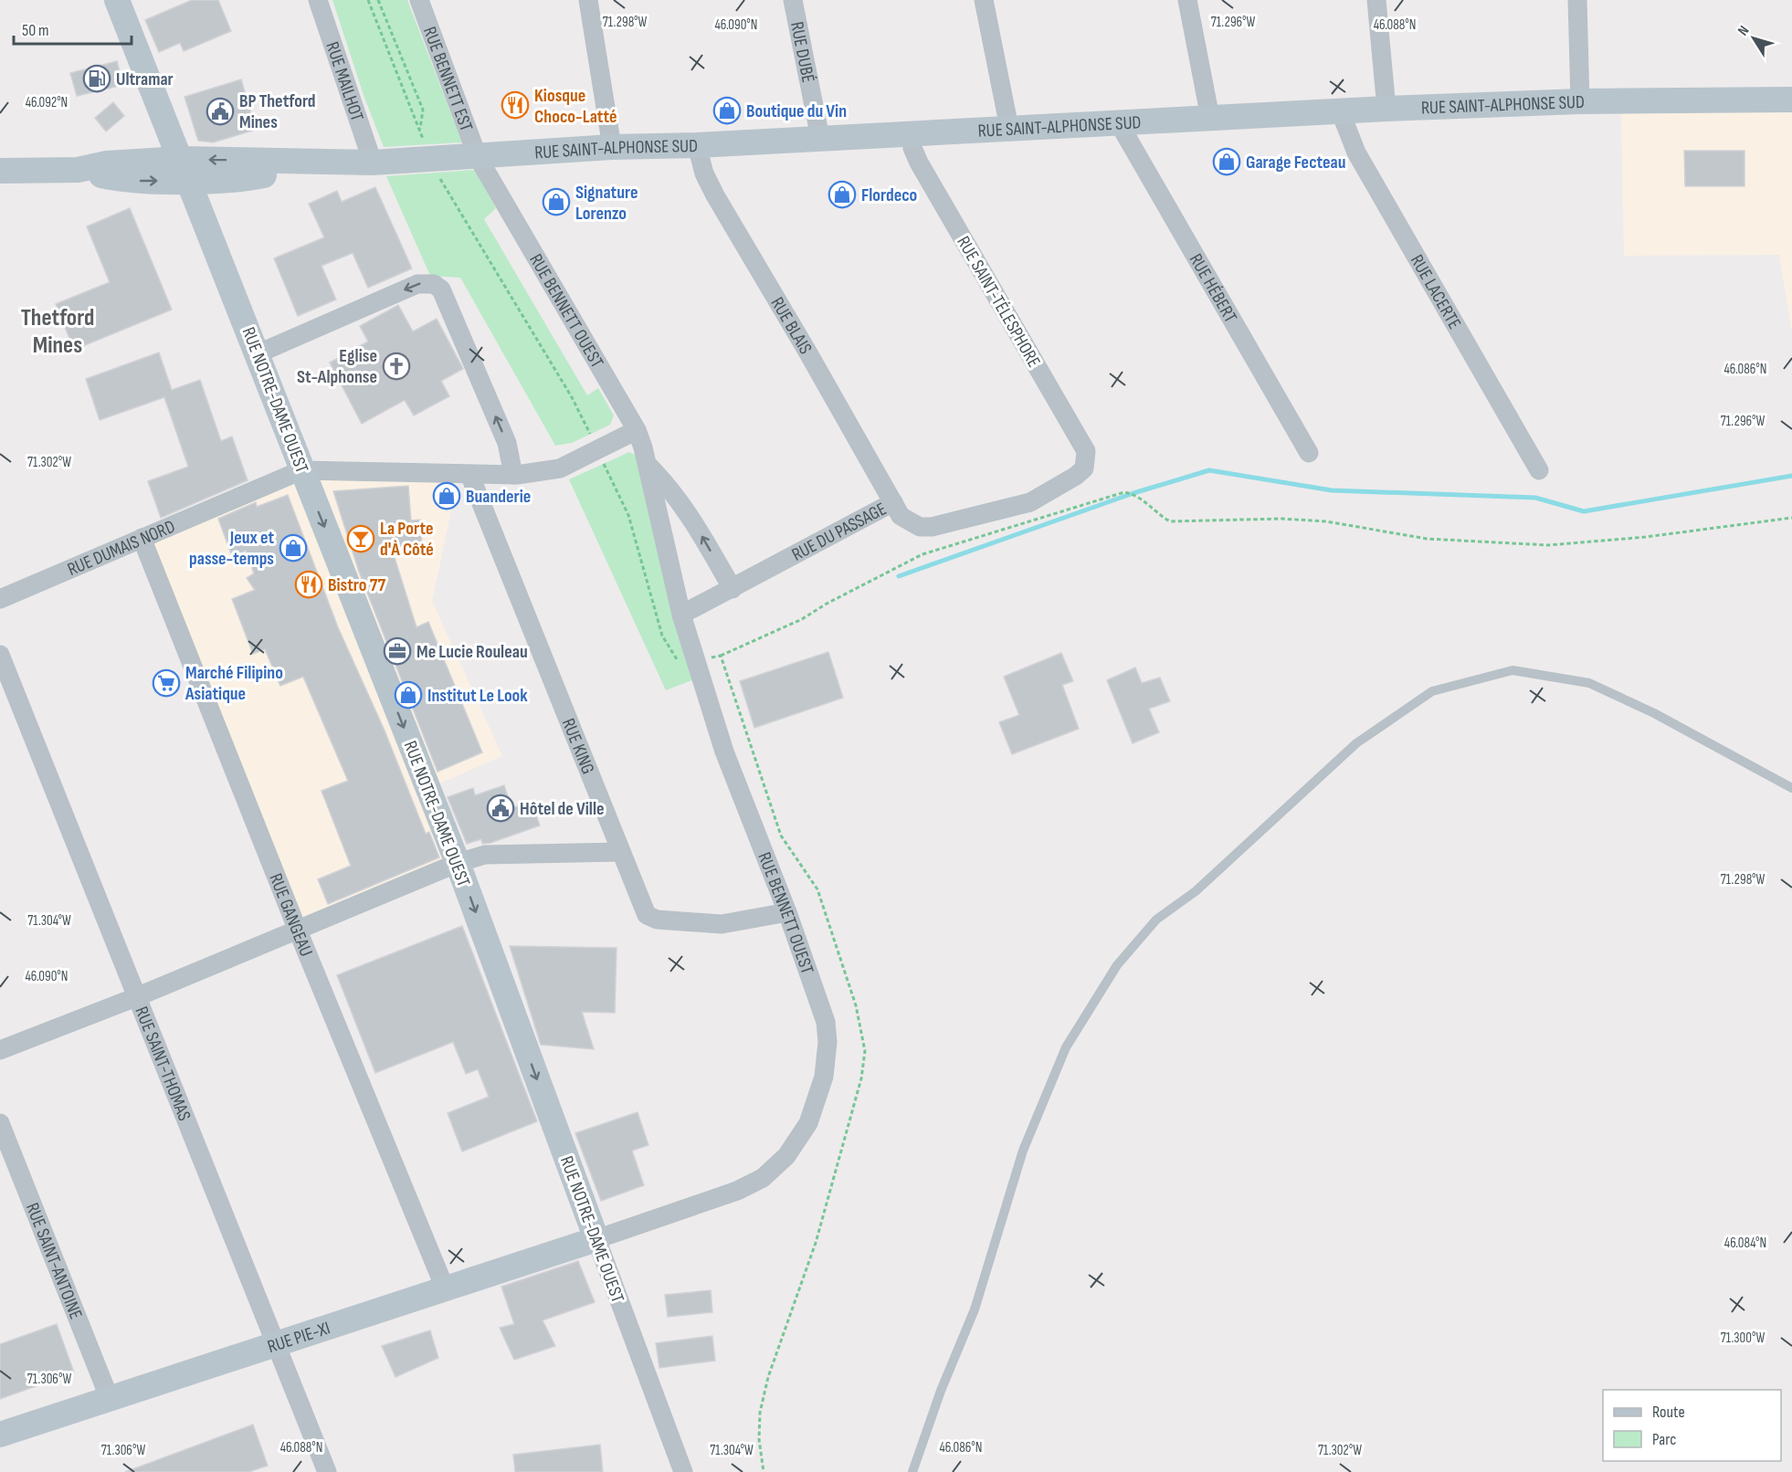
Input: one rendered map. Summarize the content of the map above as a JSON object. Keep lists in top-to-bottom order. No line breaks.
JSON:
{"streets":{"street":["RUE DUBÉ","RUE BENNETT EST","RUE MAILHOT","RUE SAINT-ALPHONSE SUD","RUE HÉBERT","RUE LACERTE","RUE SAINT-TÉLESPHORE","RUE BENNETT OUEST","RUE BLAIS","RUE NOTRE-DAME OUEST","RUE DU PASSAGE","RUE DUMAIS NORD","RUE KING","RUE GANGEAU","RUE SAINT-THOMAS","RUE SAINT-ANTOINE","RUE PIE-XI"]},"crossings":[["RUE DUBÉ","RUE SAINT-ALPHONSE SUD"],["RUE BENNETT EST","RUE SAINT-ALPHONSE SUD"],["RUE BENNETT EST","RUE BENNETT OUEST"],["RUE MAILHOT","RUE SAINT-ALPHONSE SUD"],["RUE SAINT-ALPHONSE SUD","RUE HÉBERT"],["RUE SAINT-ALPHONSE SUD","RUE LACERTE"],["RUE SAINT-ALPHONSE SUD","RUE SAINT-TÉLESPHORE"],["RUE SAINT-ALPHONSE SUD","RUE BENNETT OUEST"],["RUE SAINT-ALPHONSE SUD","RUE BLAIS"],["RUE SAINT-ALPHONSE SUD","RUE NOTRE-DAME OUEST"],["RUE SAINT-TÉLESPHORE","RUE DU PASSAGE"],["RUE BENNETT OUEST","RUE NOTRE-DAME OUEST"],["RUE BENNETT OUEST","RUE DU PASSAGE"],["RUE BENNETT OUEST","RUE KING"],["RUE BENNETT OUEST","RUE PIE-XI"],["RUE BLAIS","RUE DU PASSAGE"],["RUE NOTRE-DAME OUEST","RUE DUMAIS NORD"],["RUE NOTRE-DAME OUEST","RUE PIE-XI"],["RUE DUMAIS NORD","RUE GANGEAU"],["RUE GANGEAU","RUE PIE-XI"],["RUE SAINT-THOMAS","RUE PIE-XI"],["RUE SAINT-ANTOINE","RUE PIE-XI"]],"one_way":["RUE NOTRE-DAME OUEST"],"districts":["Thetford Mines"],"places":{"fuel station":["Ultramar"],"restaurant":["Kiosque Choco-Latté","Bistro 77"],"shop":["Boutique du Vin","Garage Fecteau","Flordeco","Signature Lorenzo","Buanderie","Jeux et passe-temps","Institut Le Look"],"public building":["BP Thetford Mines","Hôtel de Ville"],"church":["Eglise St-Alphonse"],"bar":["La Porte d'À Côté"],"office":["Me Lucie Rouleau"],"supermarket":["Marché Filipino Asiatique"]},"legend":["Route","Parc"],"scale_bar":"50 m","north":"top left","coordinates":["71.298°W","71.296°W","46.090°N","46.088°N","46.092°N","46.086°N","71.302°W","71.304°W","46.084°N","71.300°W","71.306°W"]}
